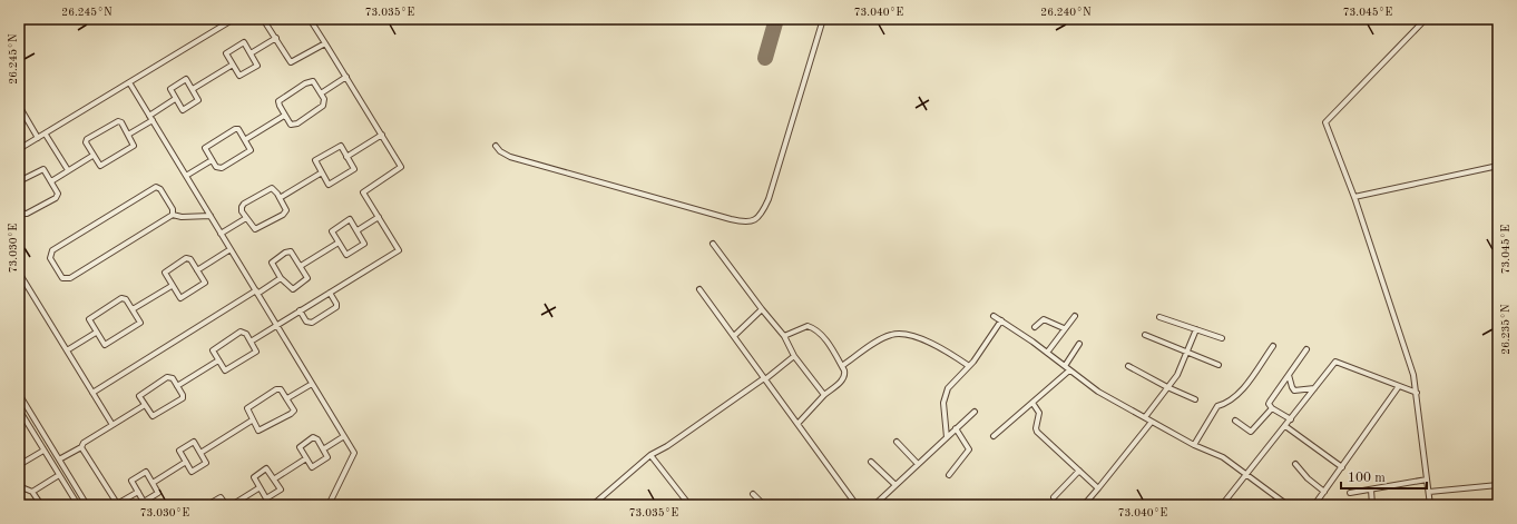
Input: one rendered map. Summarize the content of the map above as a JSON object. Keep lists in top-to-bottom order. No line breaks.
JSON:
{"scale_bar":"100 m","coordinates":["26.245°N","73.035°E","73.040°E","26.240°N","73.045°E","73.030°E","26.235°N"]}
